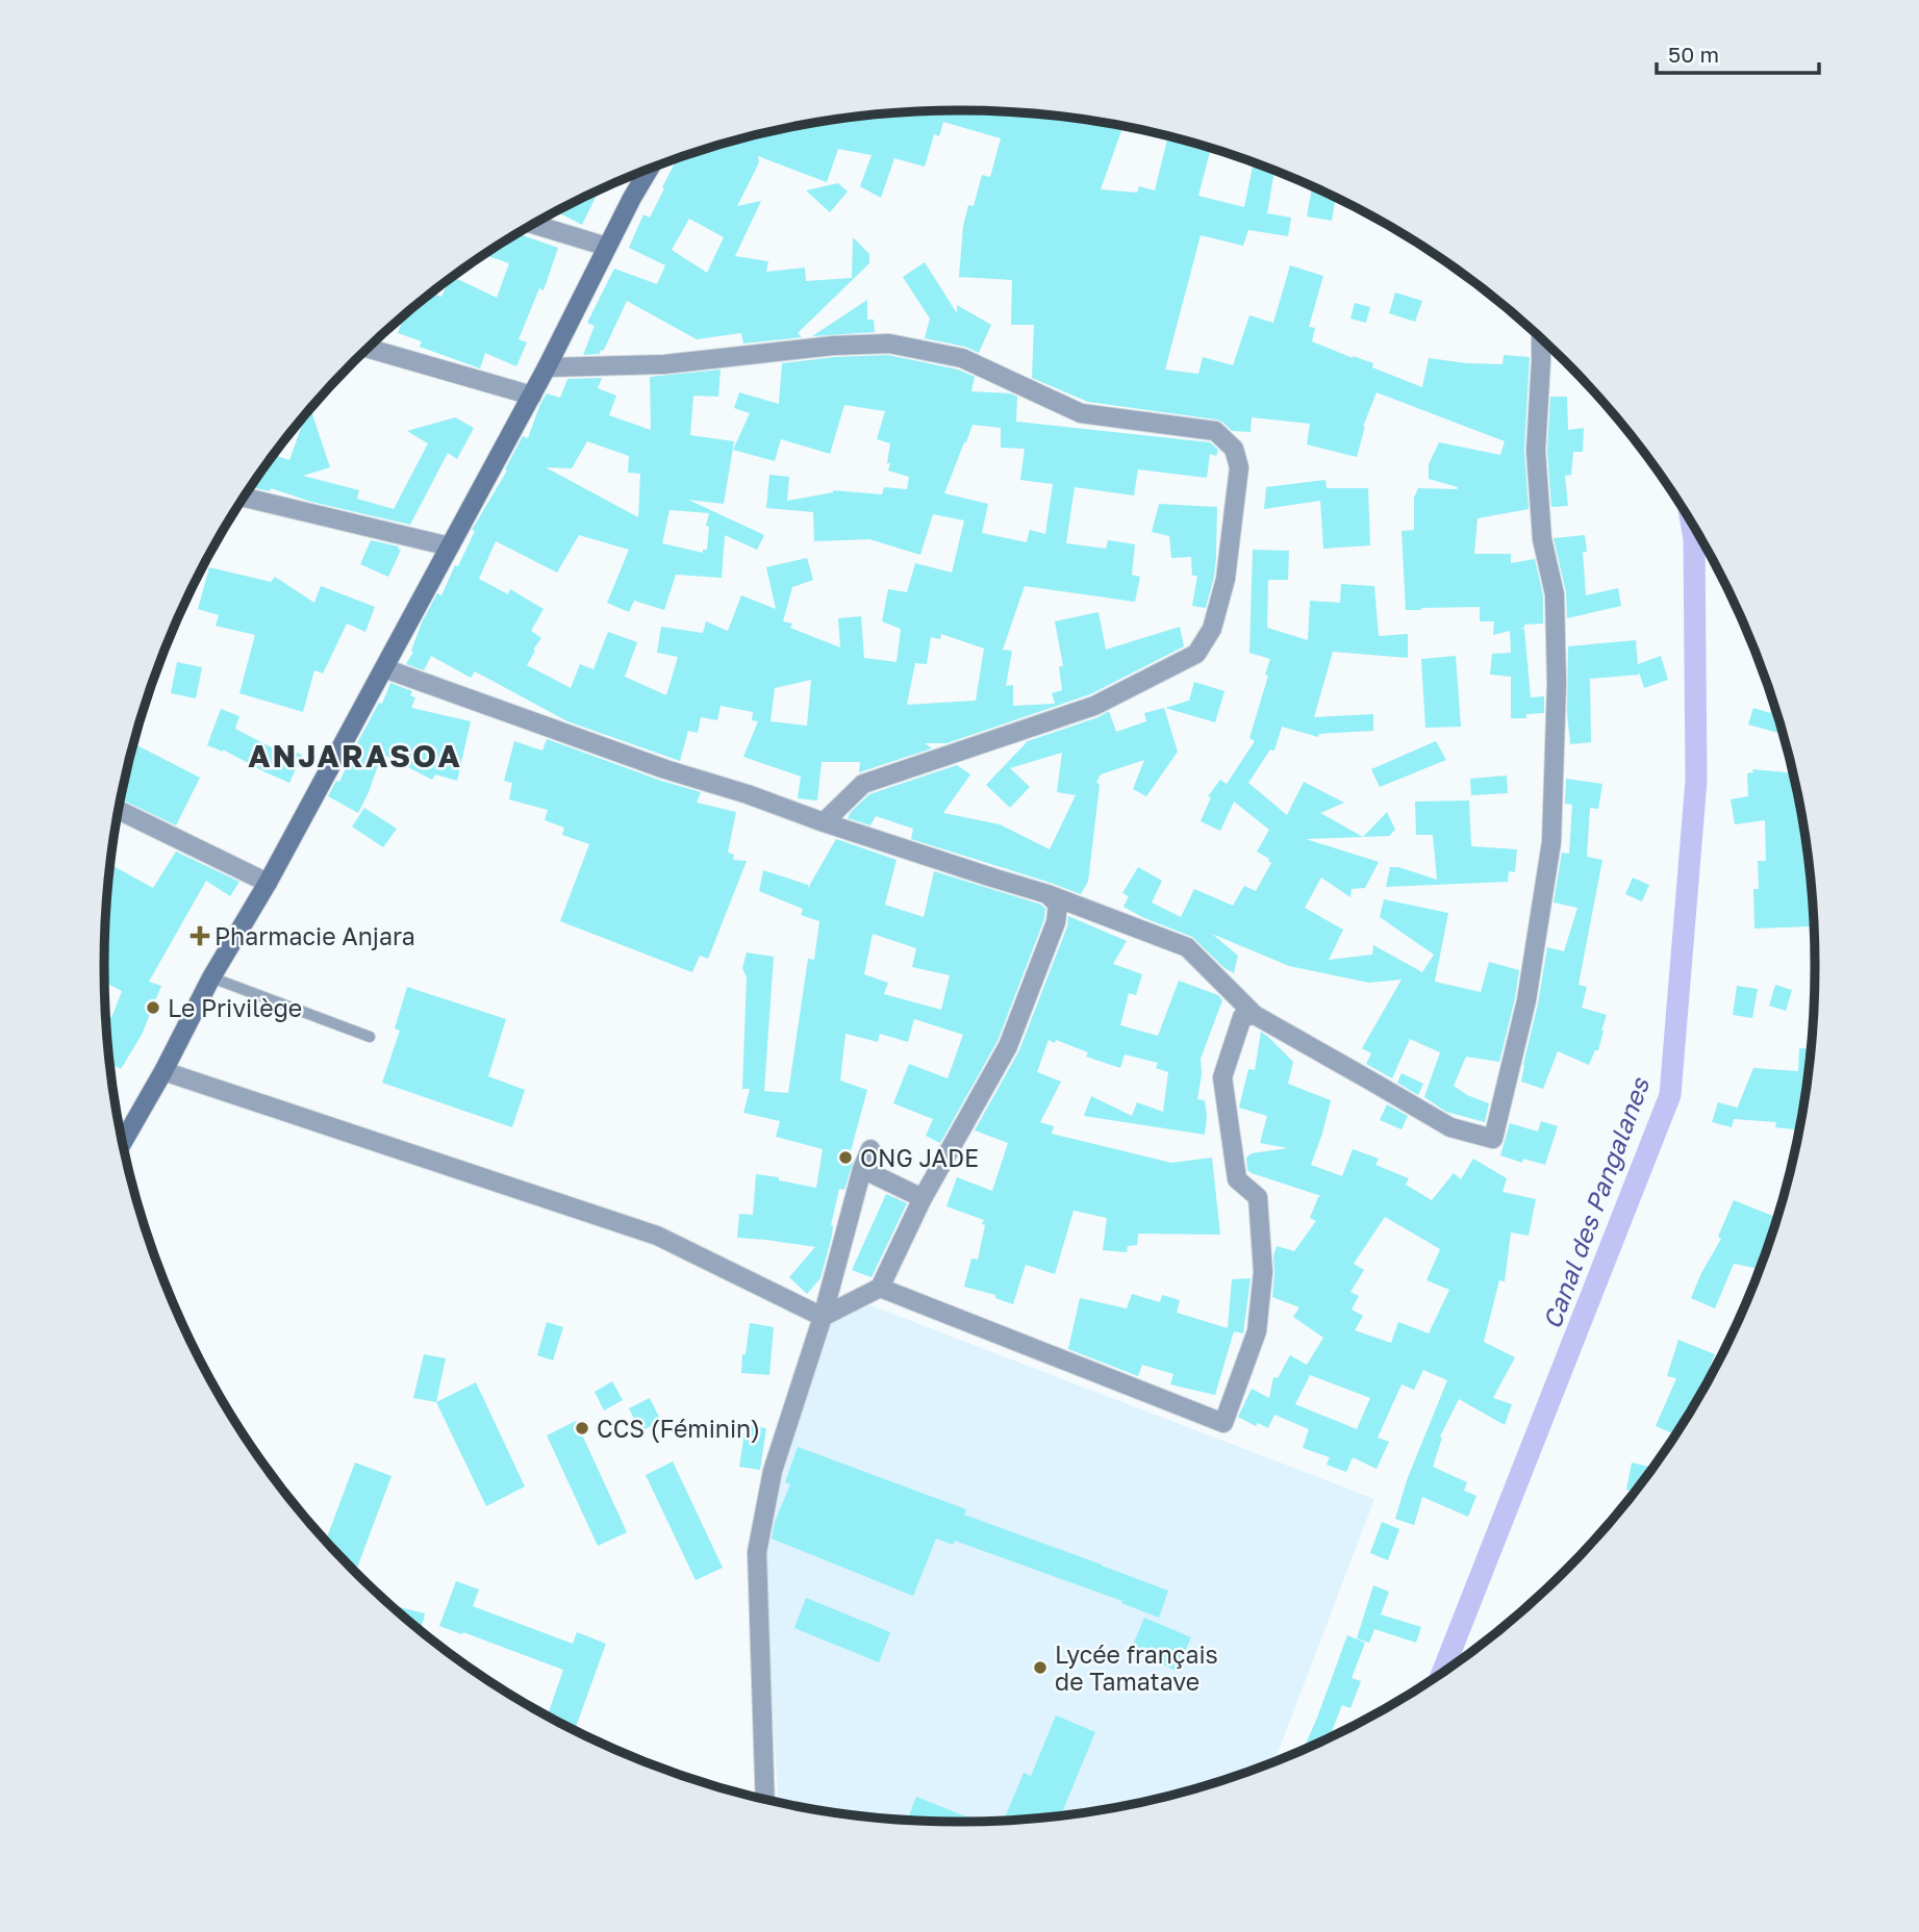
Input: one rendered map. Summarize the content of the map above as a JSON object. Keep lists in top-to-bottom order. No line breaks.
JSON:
{"districts":["ANJARASOA"],"water":["Canal des Pangalanes"],"places":{"health":["Pharmacie Anjara"],"other":["Le Privilège","ONG JADE","CCS (Féminin)","Lycée français de Tamatave"]},"scale_bar":"50 m"}
